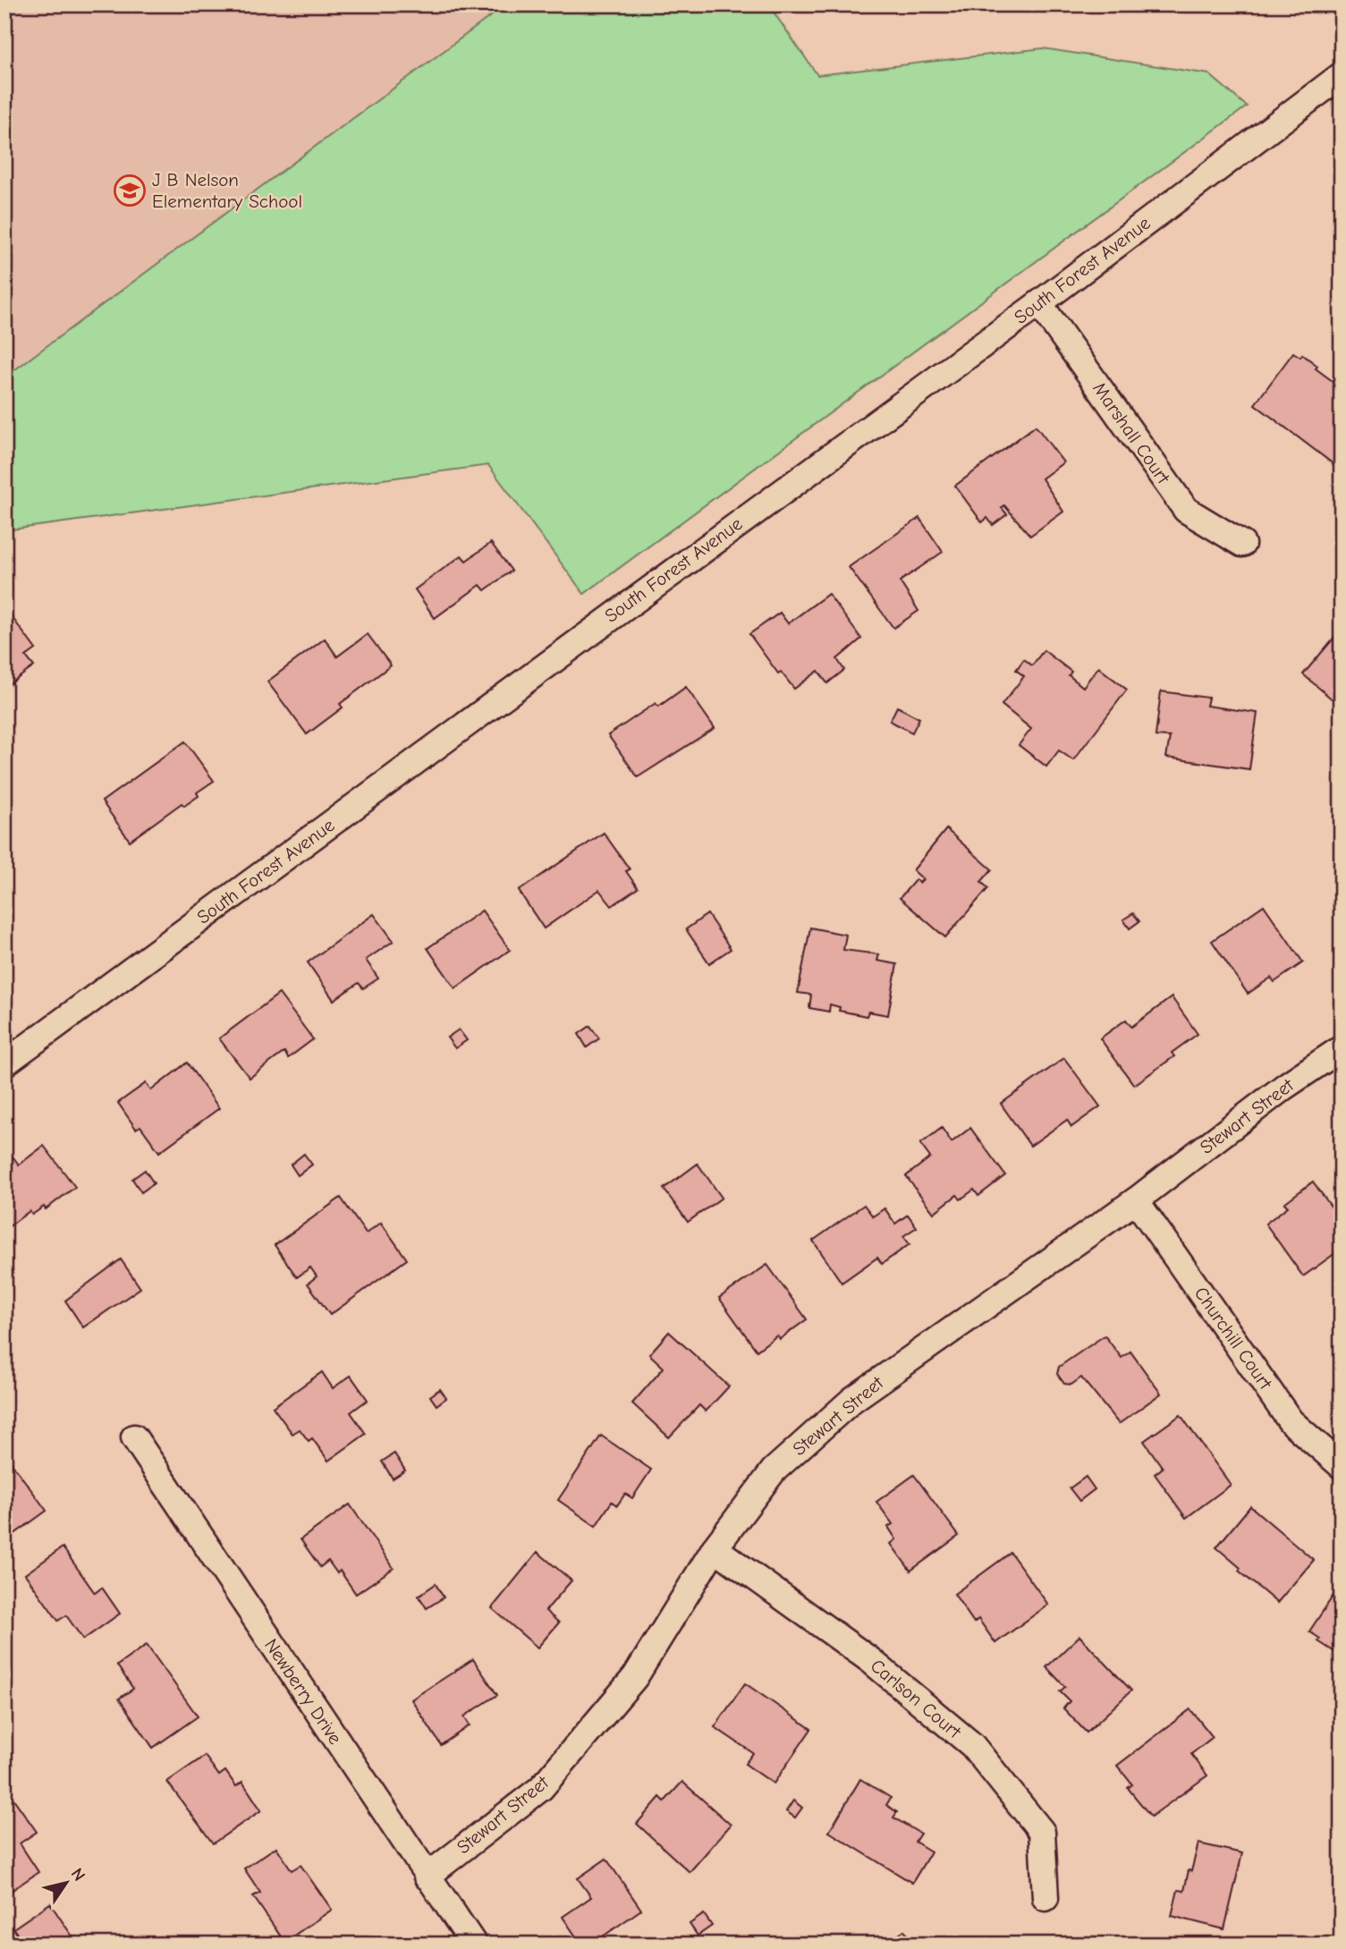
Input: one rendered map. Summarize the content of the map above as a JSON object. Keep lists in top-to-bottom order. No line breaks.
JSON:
{"streets":{"street":["South Forest Avenue","Marshall Court","Stewart Street","Churchill Court","Newberry Drive","Carlson Court"]},"crossings":[["South Forest Avenue","Marshall Court"],["Stewart Street","Churchill Court"],["Stewart Street","Newberry Drive"],["Stewart Street","Carlson Court"]],"places":{"school or university":["J B Nelson Elementary School"]},"north":"top right"}
